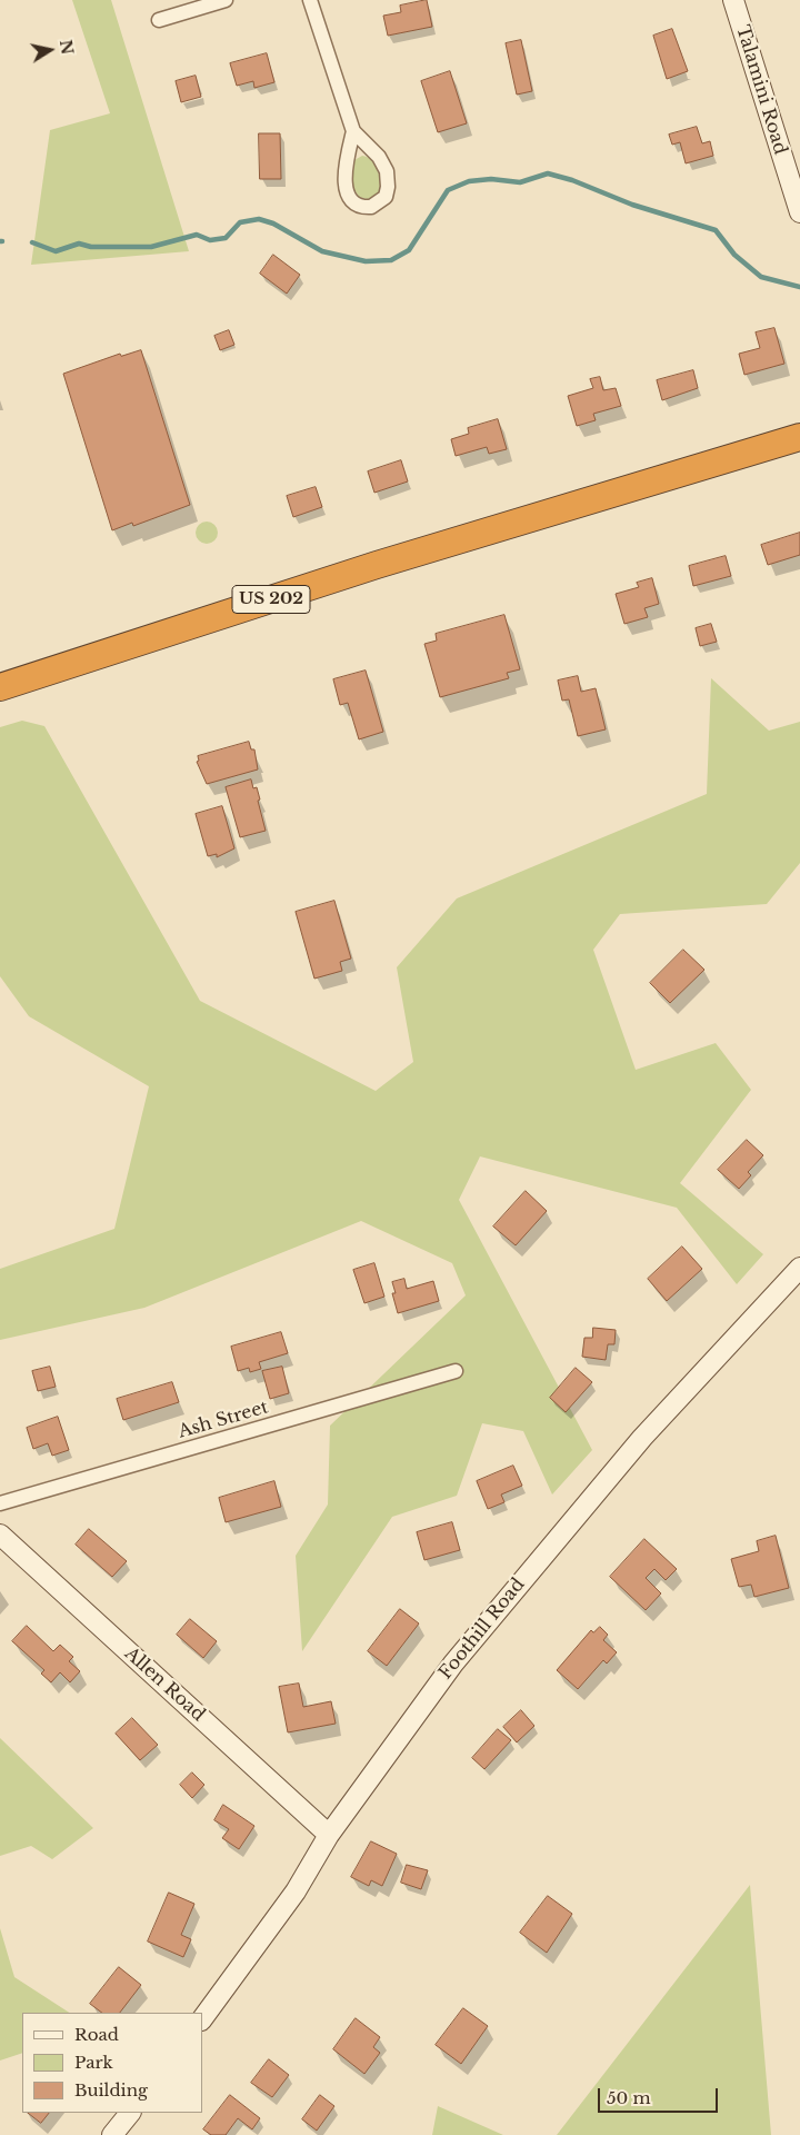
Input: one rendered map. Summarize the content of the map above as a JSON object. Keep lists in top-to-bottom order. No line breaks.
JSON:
{"streets":{"highway":["US 202"],"street":["Talamini Road","Ash Street","Foothill Road","Allen Road"]},"crossings":[["Foothill Road","Allen Road"]],"legend":["Road","Park","Building"],"scale_bar":"50 m","north":"right"}
